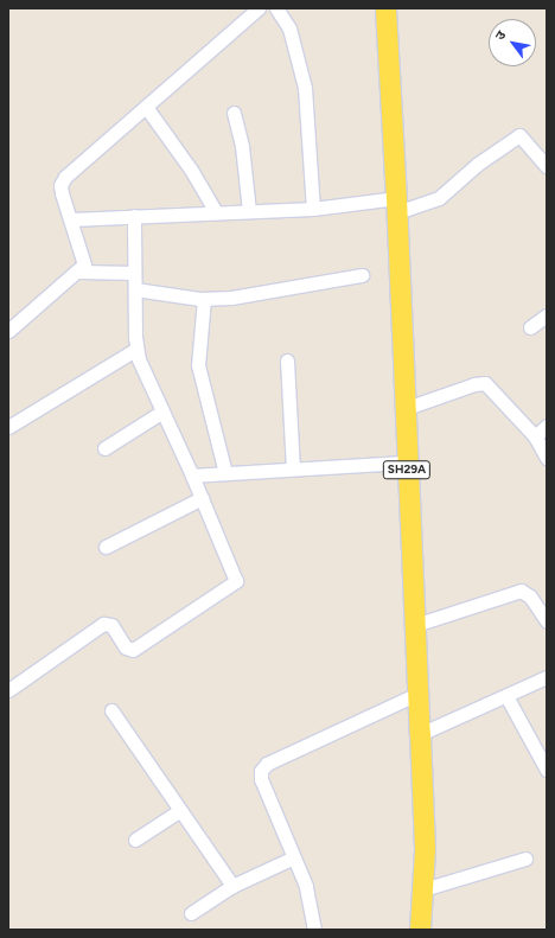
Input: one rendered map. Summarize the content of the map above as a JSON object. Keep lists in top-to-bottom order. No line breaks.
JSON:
{"streets":{"main road":["SH29A"]},"north":"top left"}
